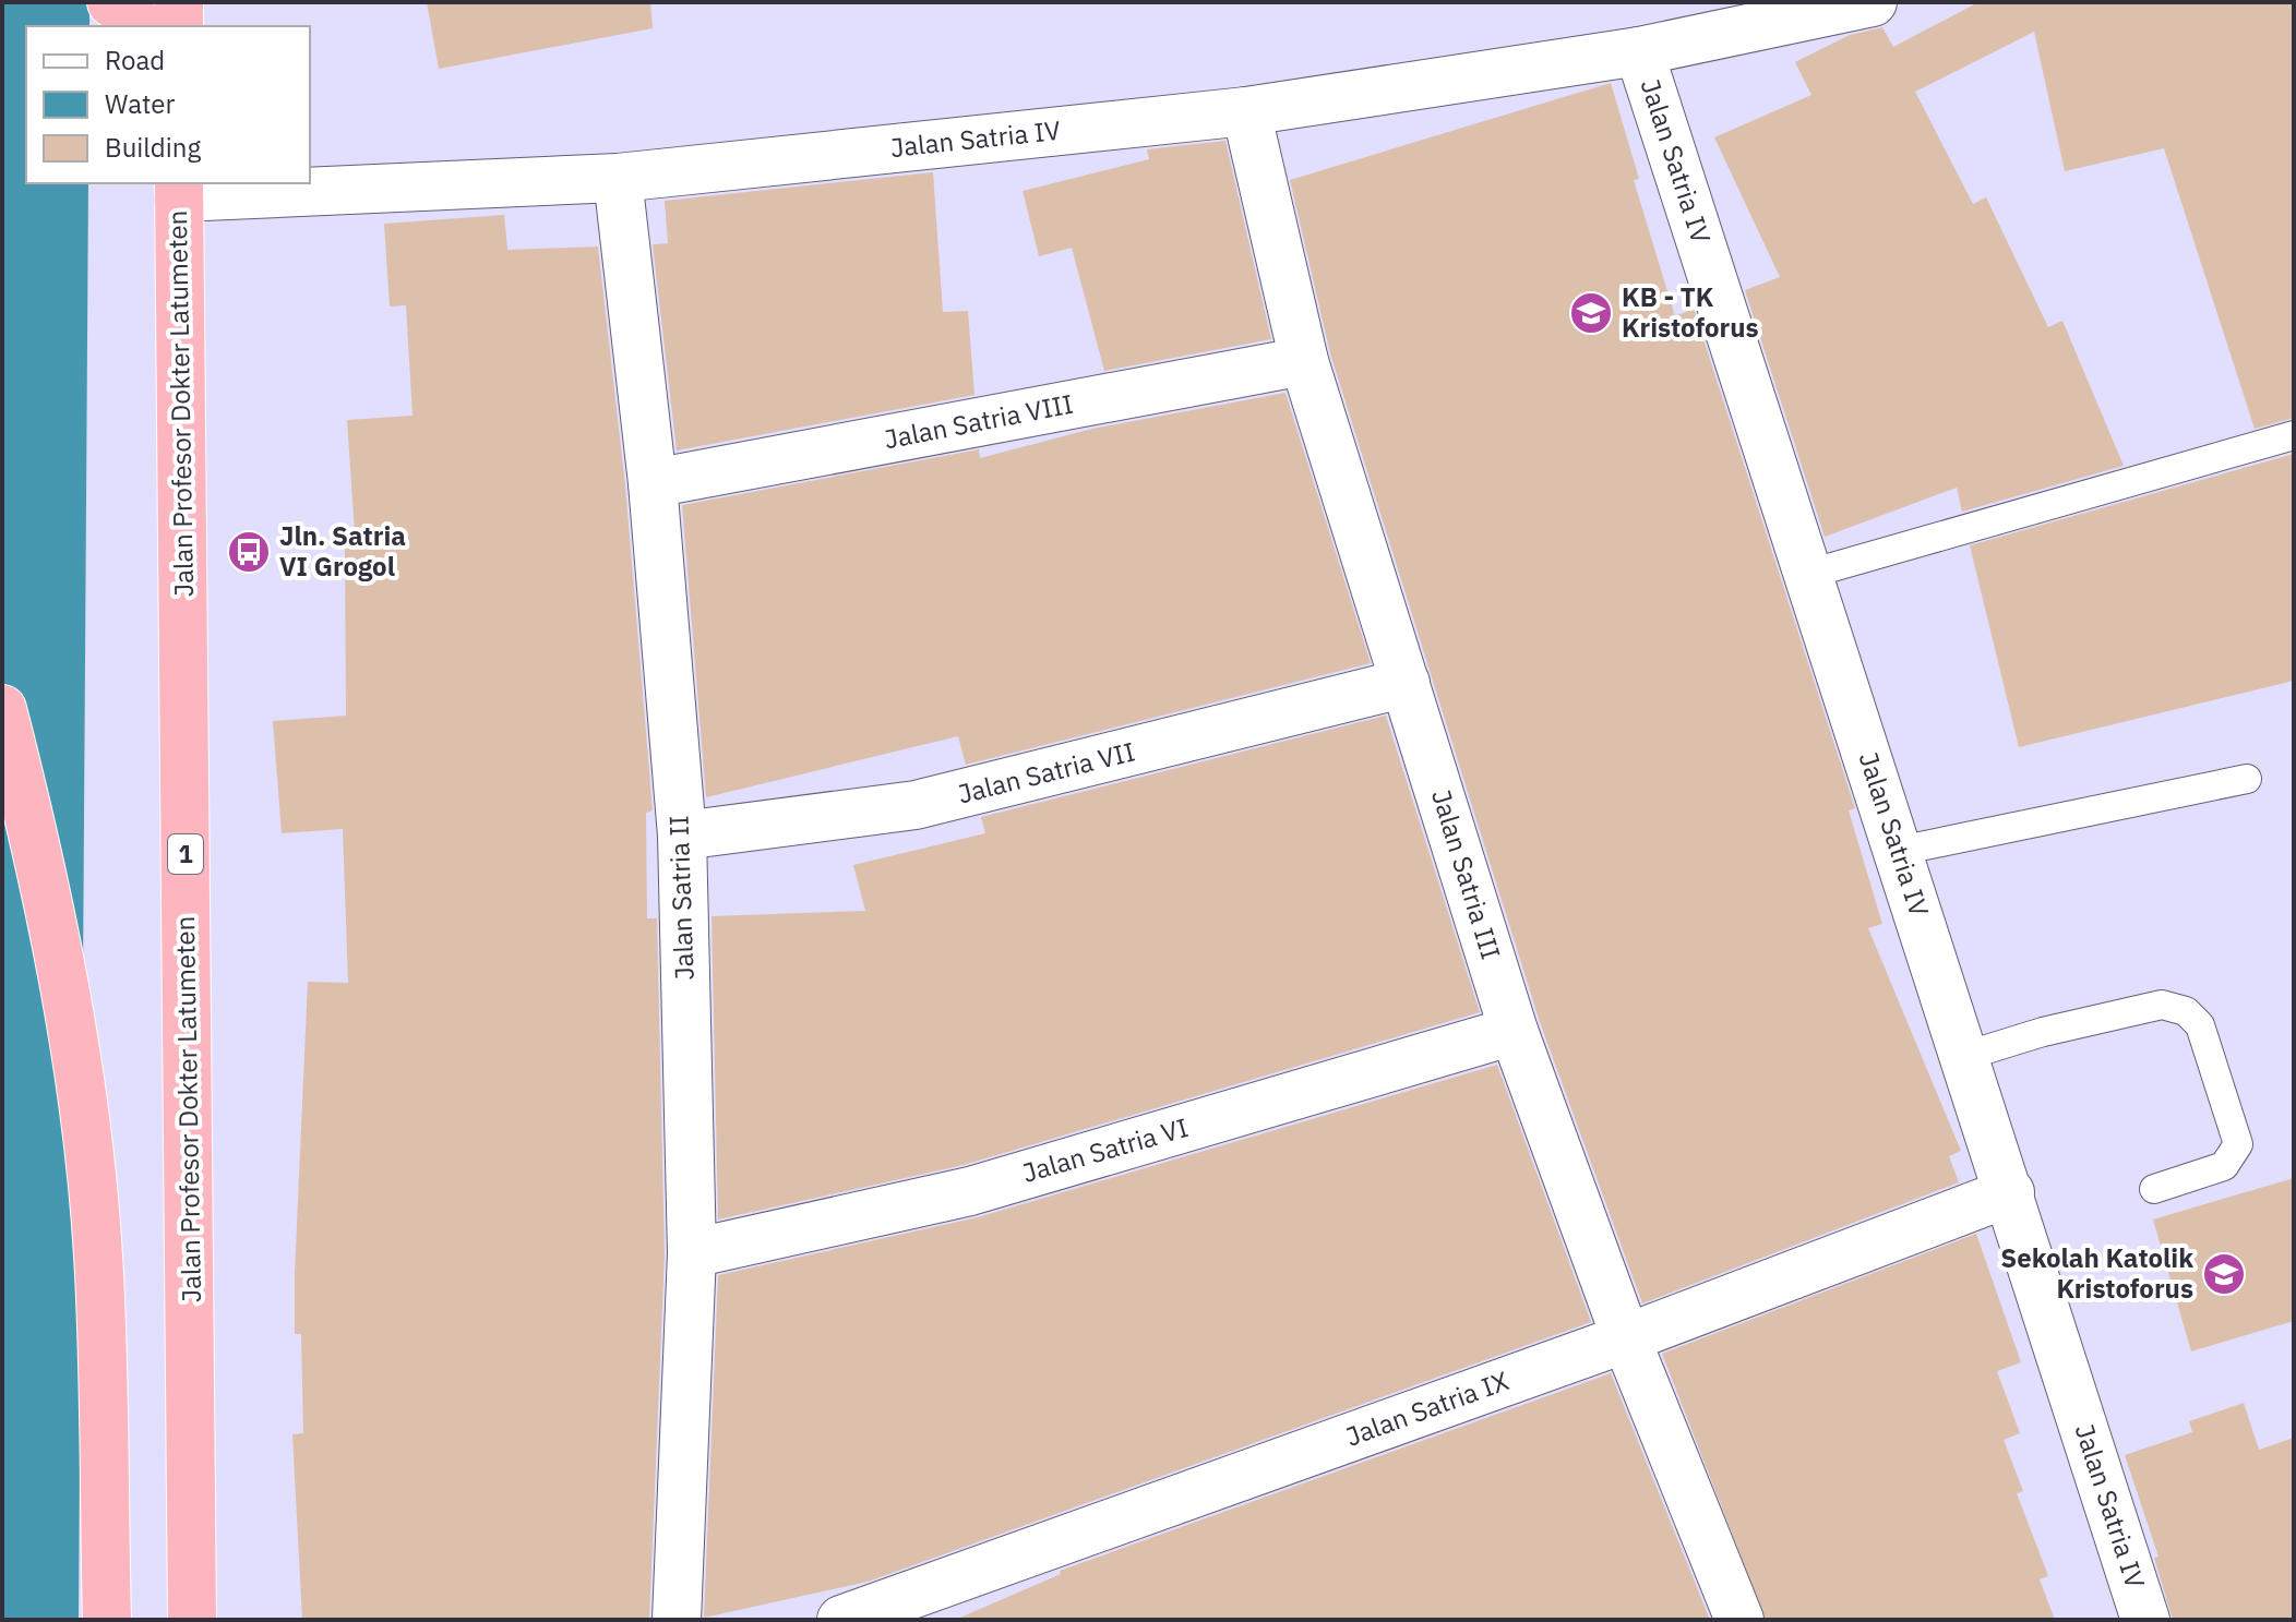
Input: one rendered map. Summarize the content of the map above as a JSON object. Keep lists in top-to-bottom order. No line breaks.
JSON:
{"streets":{"highway":["Jalan Profesor Dokter Latumeten","1"],"street":["Jalan Satria IV","Jalan Satria VIII","Jalan Satria VII","Jalan Satria III","Jalan Satria II","Jalan Satria VI","Jalan Satria IX"]},"crossings":[["Jalan Satria IV","Jalan Profesor Dokter Latumeten"],["Jalan Satria IV","Jalan Satria III"],["Jalan Satria IV","Jalan Satria II"],["Jalan Satria IV","Jalan Satria IX"],["Jalan Satria VIII","Jalan Satria III"],["Jalan Satria VIII","Jalan Satria II"],["Jalan Satria VII","Jalan Satria III"],["Jalan Satria VII","Jalan Satria II"],["Jalan Satria III","Jalan Satria VI"],["Jalan Satria III","Jalan Satria IX"],["Jalan Satria II","Jalan Satria VI"]],"places":{"school or university":["KB - TK Kristoforus","Sekolah Katolik Kristoforus"],"bus stop":["Jln. Satria VI Grogol"]},"legend":["Road","Water","Building"]}
